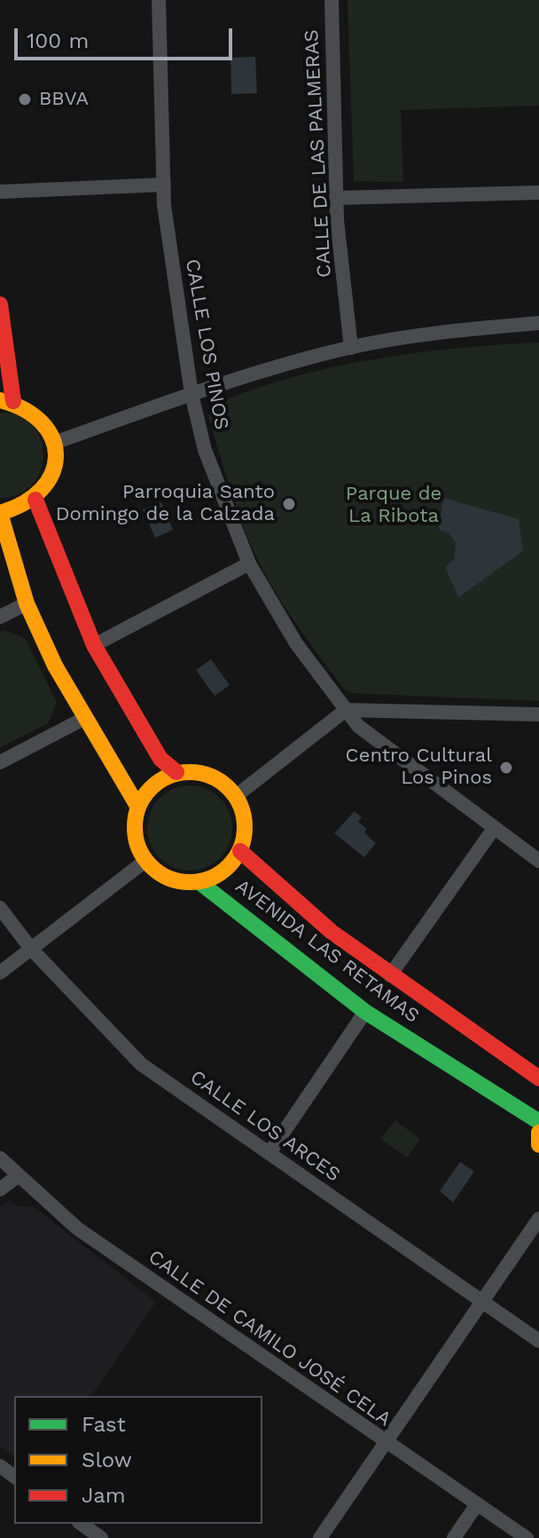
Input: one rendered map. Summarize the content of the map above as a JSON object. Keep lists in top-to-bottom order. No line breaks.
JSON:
{"streets":{"street":["CALLE DE LAS PALMERAS","CALLE LOS PINOS","AVENIDA LAS RETAMAS","CALLE LOS ARCES","CALLE DE CAMILO JOSÉ CELA"]},"parks":["Parque de La Ribota"],"places":["BBVA","Parroquia Santo Domingo de la Calzada","Centro Cultural Los Pinos"],"legend":["Fast","Slow","Jam"],"scale_bar":"100 m"}
